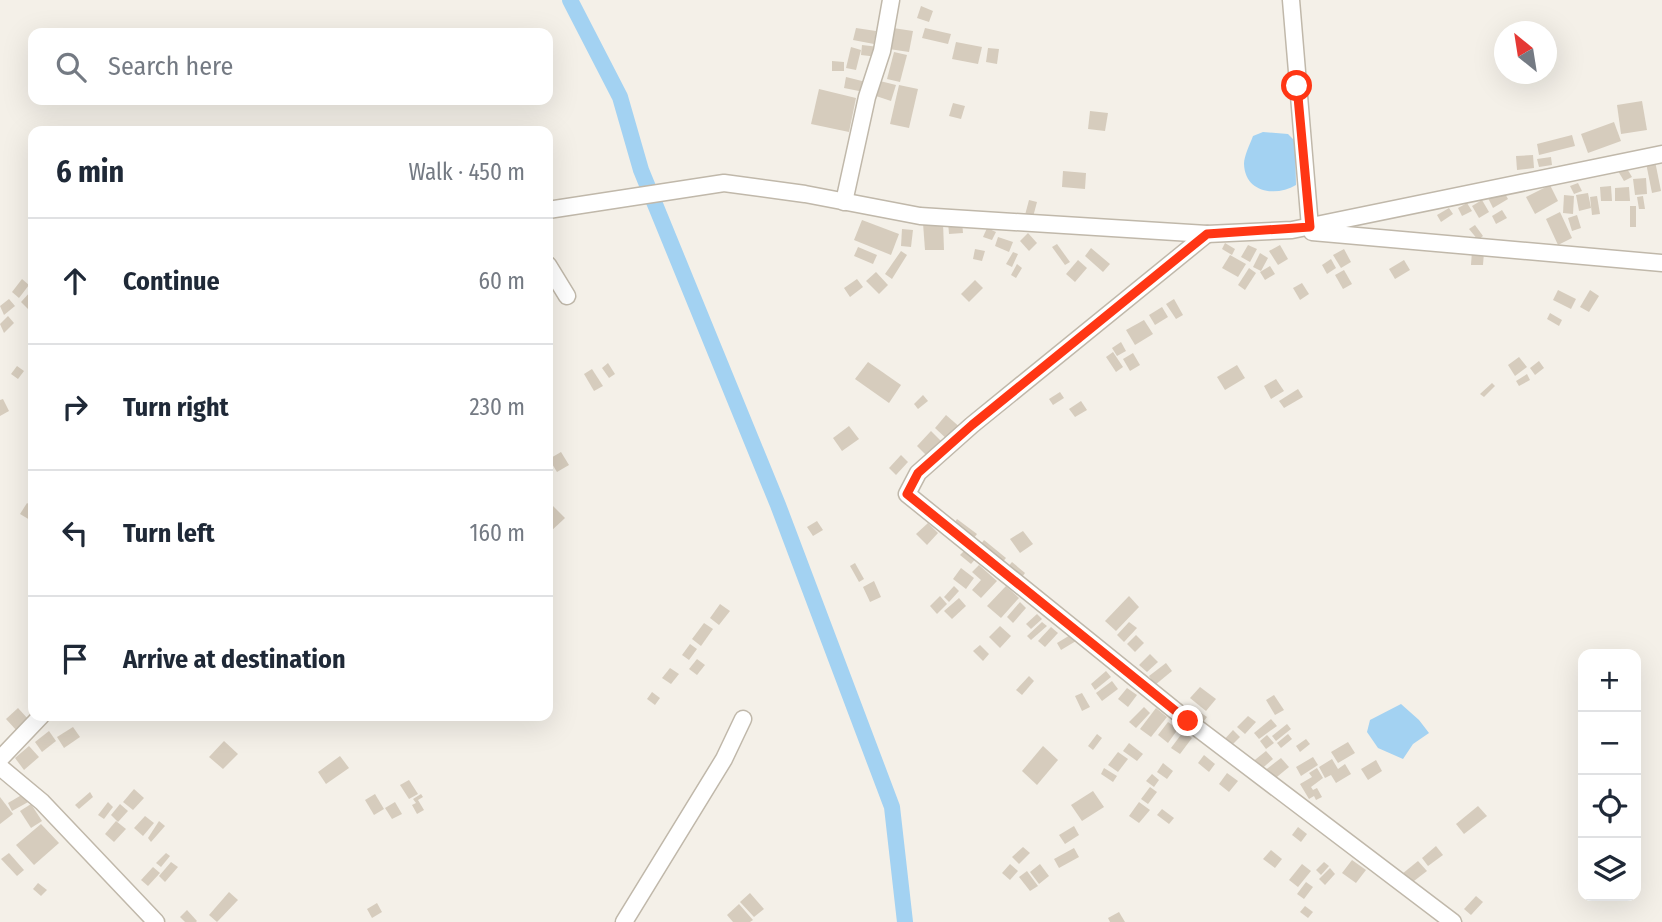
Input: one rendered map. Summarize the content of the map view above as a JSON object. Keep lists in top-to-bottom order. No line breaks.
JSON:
{"north":"top left","page":{"search":"Search here","heading":["6 min","Walk · 450 m"],"list":[["Continue","60 m"],["Turn right","230 m"],["Turn left","160 m"],"Arrive at destination"],"map_buttons":["+","−"]}}
